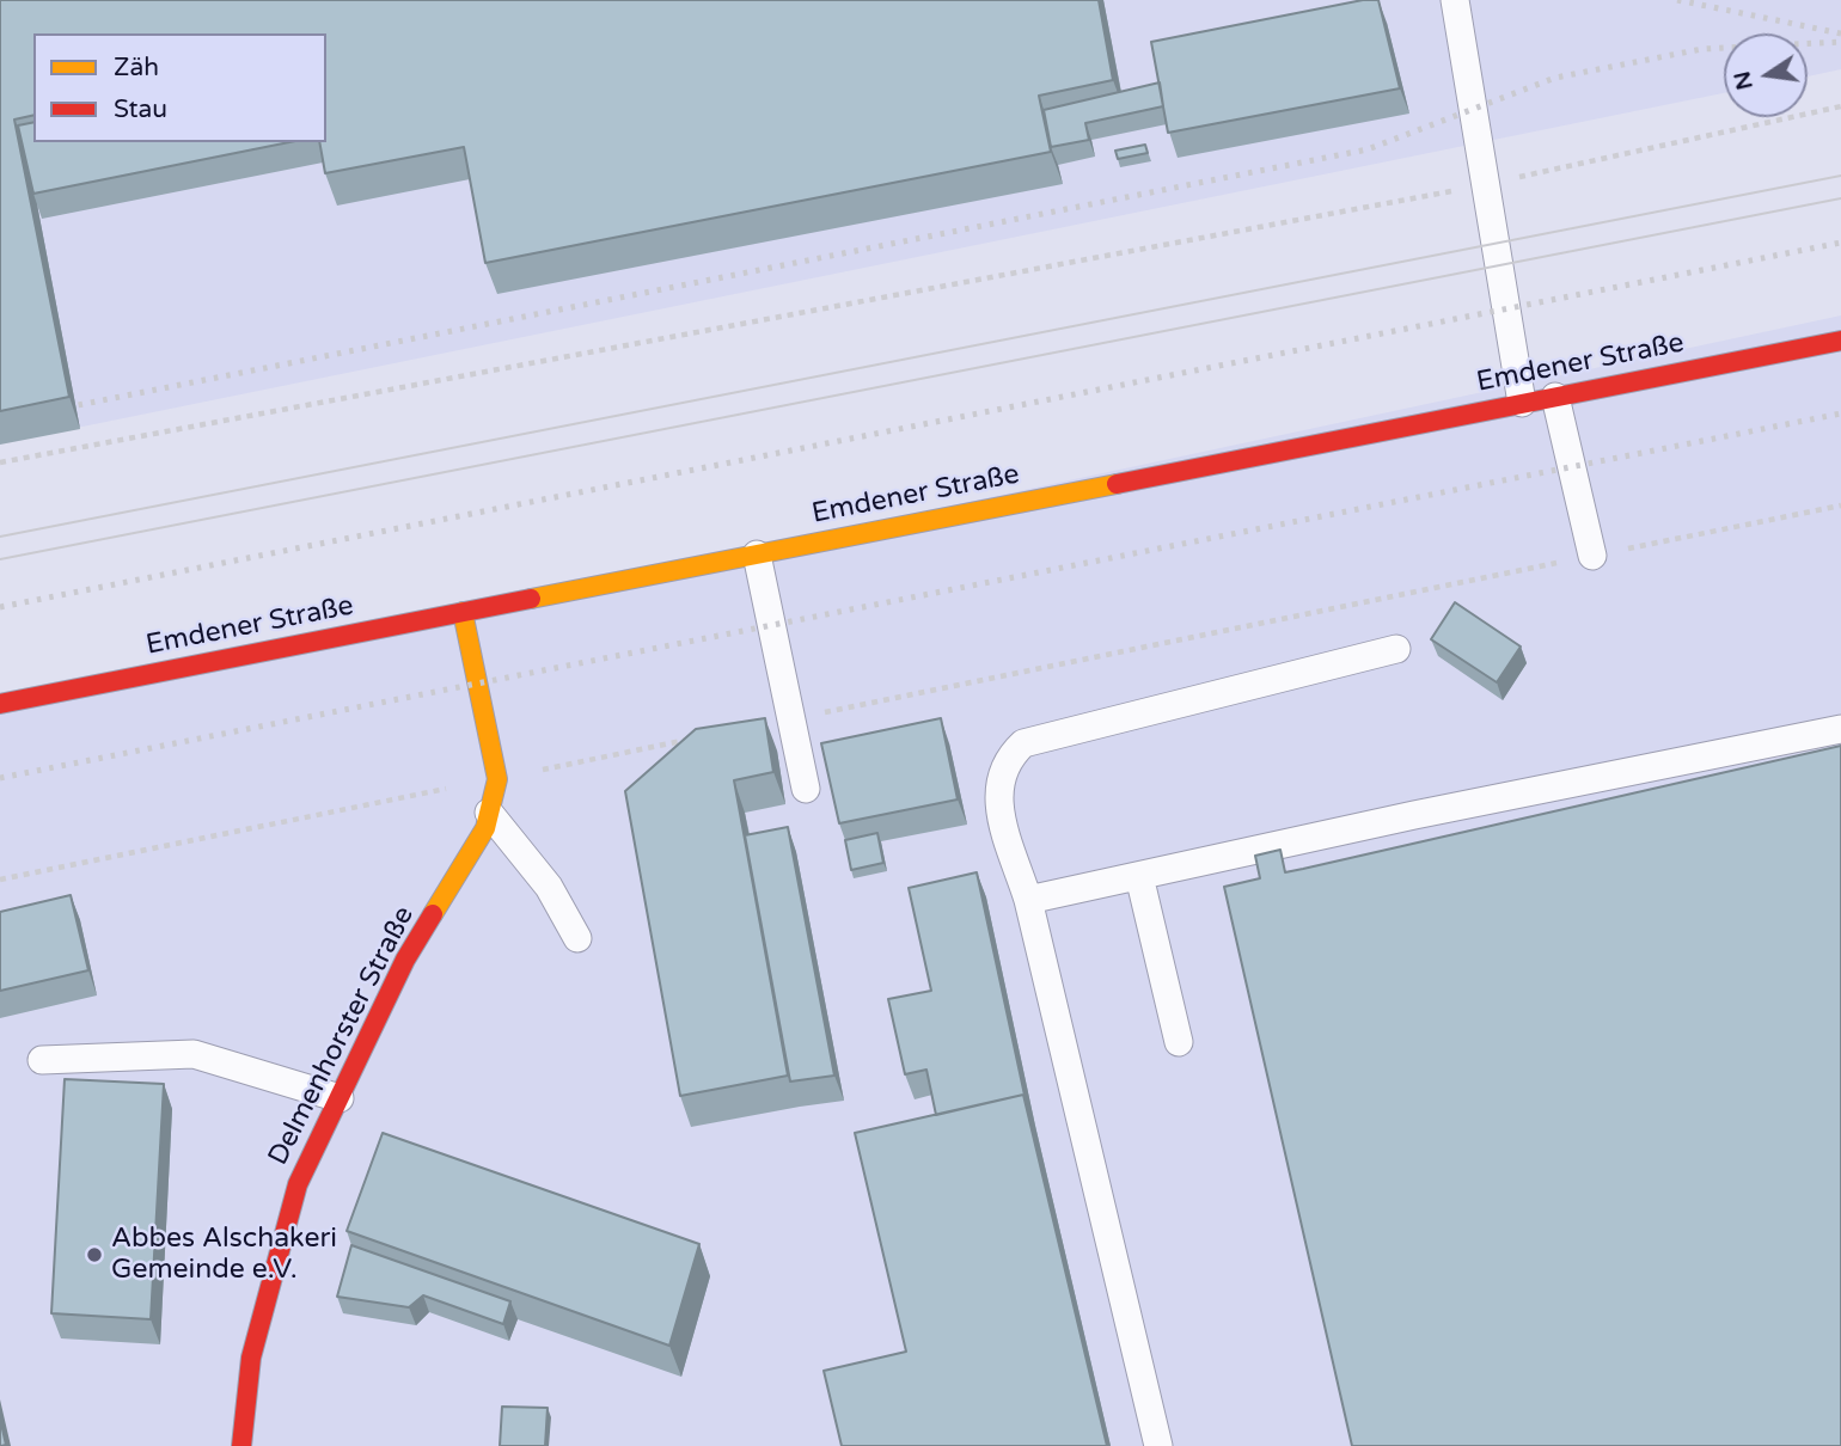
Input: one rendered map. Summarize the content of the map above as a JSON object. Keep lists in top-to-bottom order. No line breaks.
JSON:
{"streets":{"street":["Emdener Straße","Delmenhorster Straße"]},"crossings":[["Emdener Straße","Delmenhorster Straße"]],"places":["Abbes Alschakeri Gemeinde e.V."],"legend":["Zäh","Stau"],"north":"left"}
